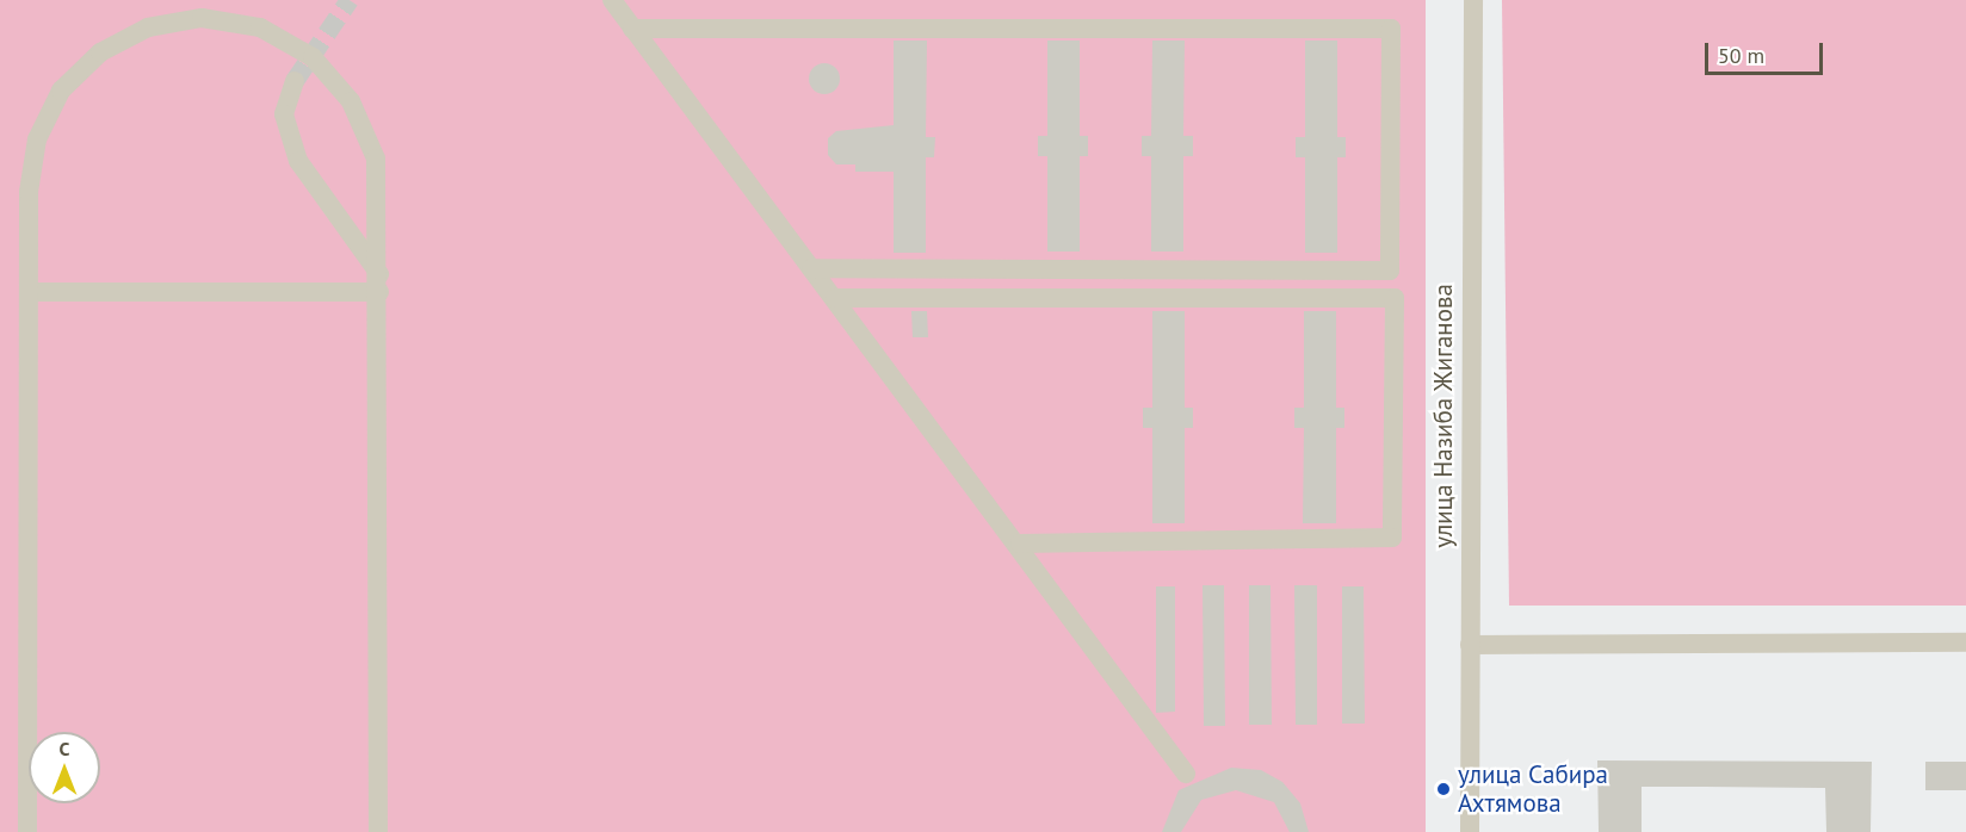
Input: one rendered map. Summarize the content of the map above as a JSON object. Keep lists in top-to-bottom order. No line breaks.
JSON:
{"streets":{"street":["улица Назиба Жиганова"]},"places":["улица Сабира Ахтямова"],"scale_bar":"50 m","north":"top"}
